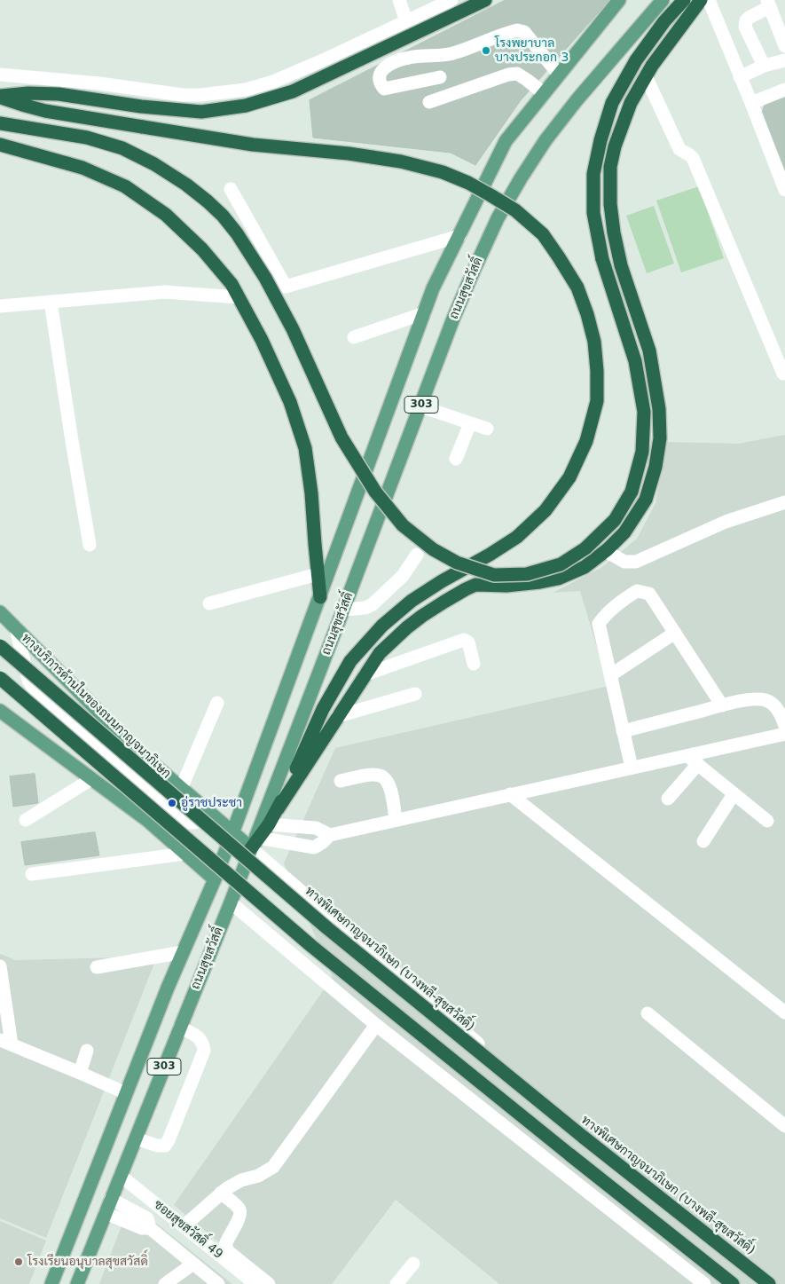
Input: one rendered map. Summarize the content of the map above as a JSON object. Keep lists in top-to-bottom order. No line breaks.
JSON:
{"streets":{"highway":["ทางพิเศษกาญจนาภิเษก (บางพลี-สุขสวัสดิ์)"],"main road":["ถนนสุขสวัสดิ์","303","ทางบริการด้านในของถนนกาญจนาภิเษก"],"street":["ซอยสุขสวัสดิ์ 49"]},"crossings":[["ถนนสุขสวัสดิ์","ทางบริการด้านในของถนนกาญจนาภิเษก"],["ถนนสุขสวัสดิ์","ซอยสุขสวัสดิ์ 49"]],"places":["โรงพยาบาล บางประกอก 3","อู่ราชประชา","โรงเรียนอนุบาลสุขสวัสดิ์"]}
